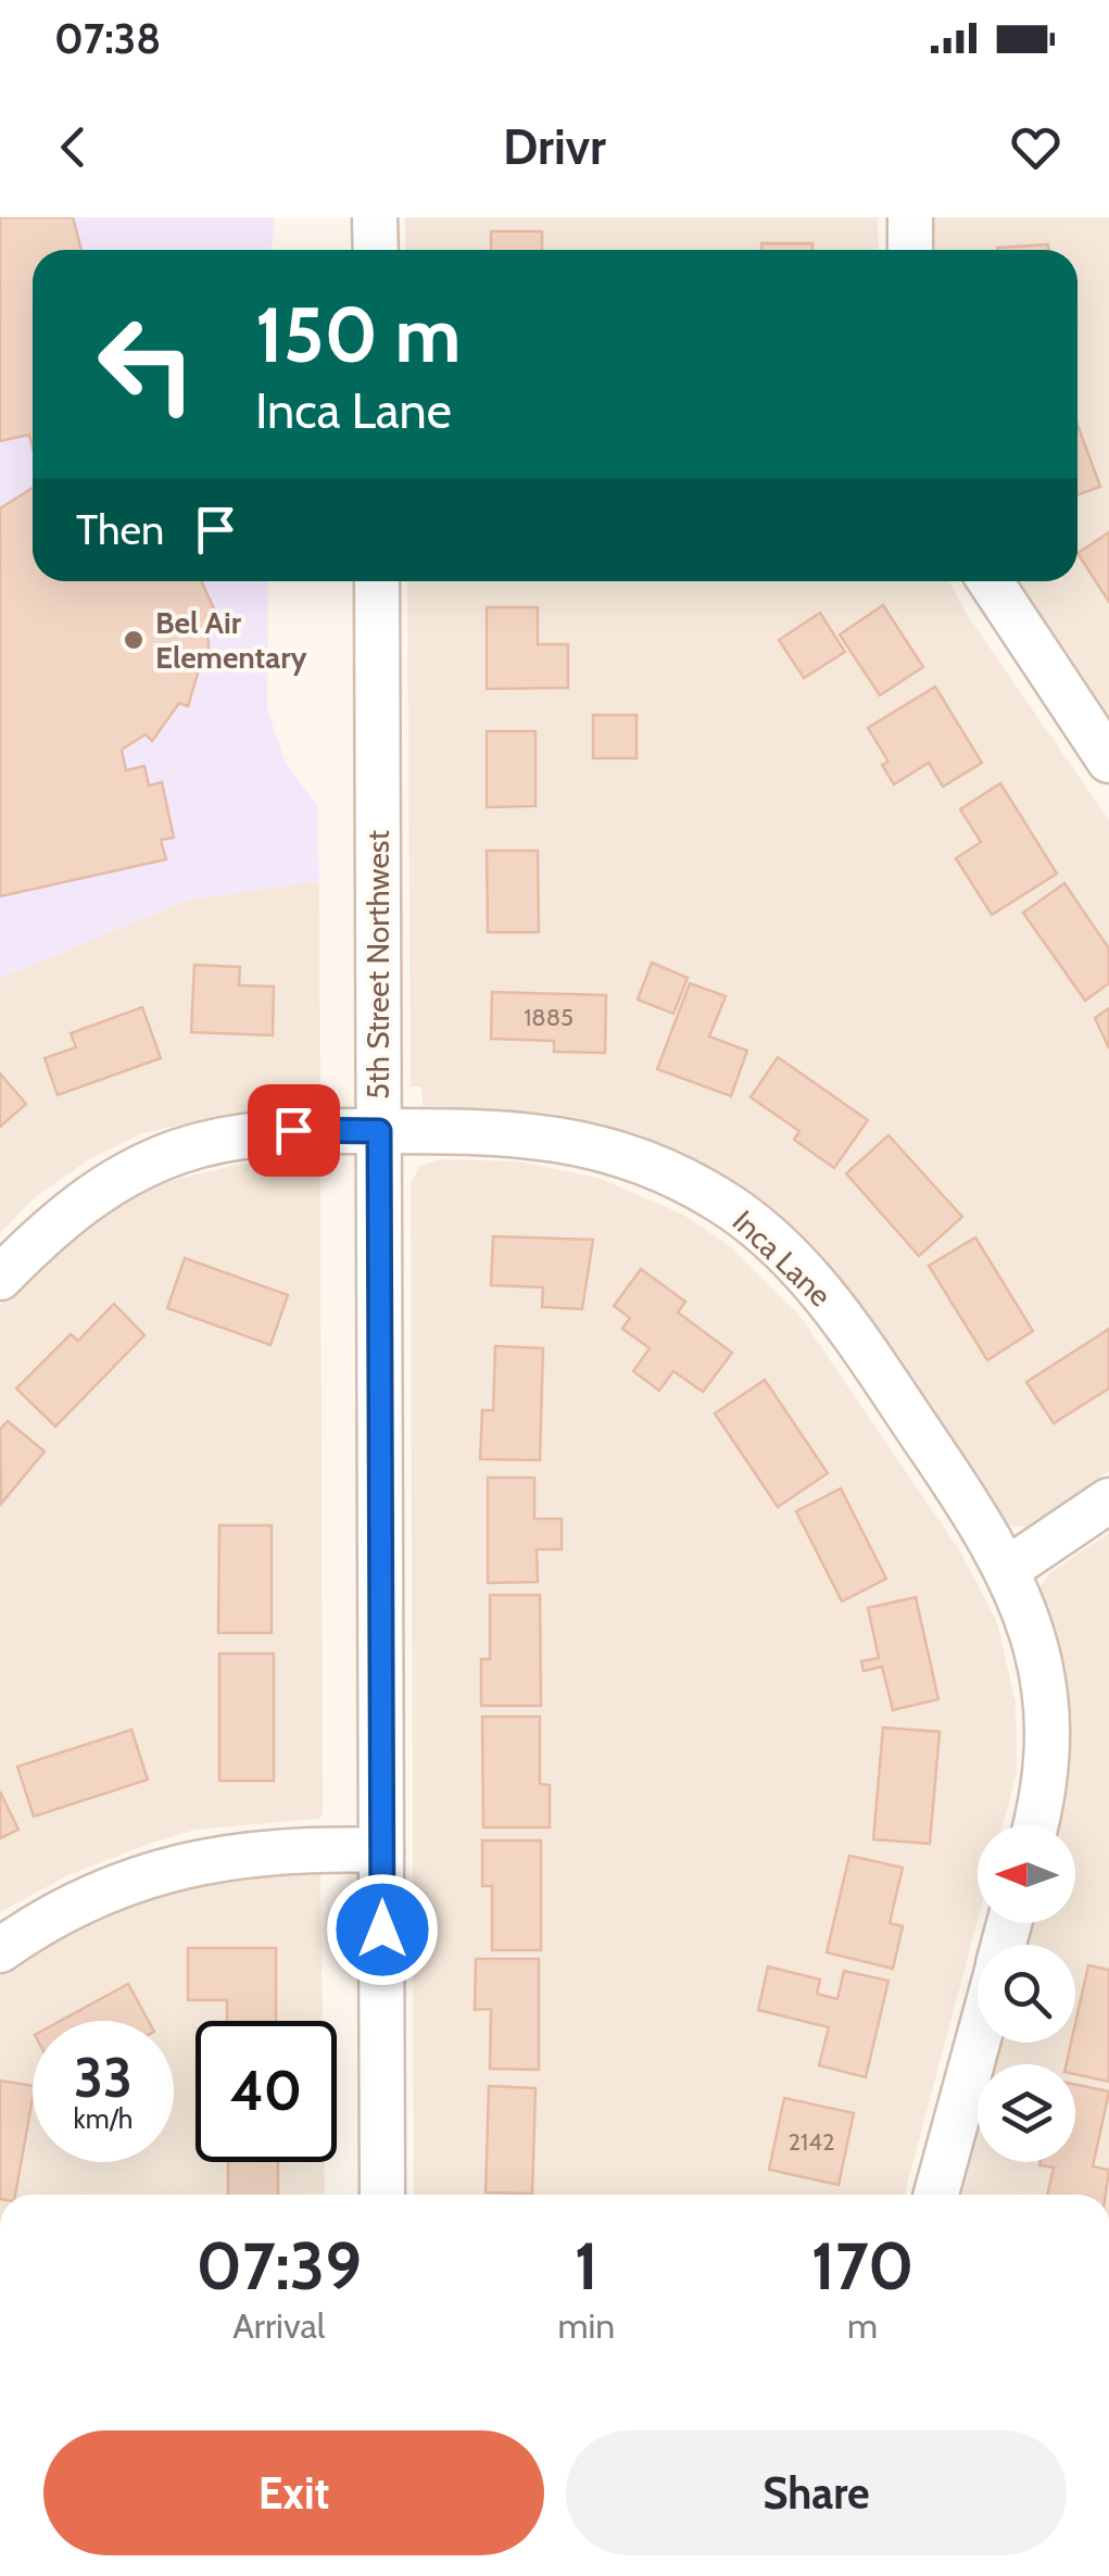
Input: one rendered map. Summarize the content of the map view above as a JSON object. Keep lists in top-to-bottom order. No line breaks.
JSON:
{"streets":{"street":["5th Street Northwest","Inca Lane"]},"crossings":[["5th Street Northwest","Inca Lane"]],"places":["Bel Air Elementary"],"house_numbers":["1885","2142"],"north":"left","page":{"status":"07:38","header":"Drivr","turn":["150 m","Inca Lane"],"then":"Then","speed":"33 km/h","limit":"40","eta":["07:39","Arrival","1","min","170","m"],"buttons":["Exit","Share"]}}
